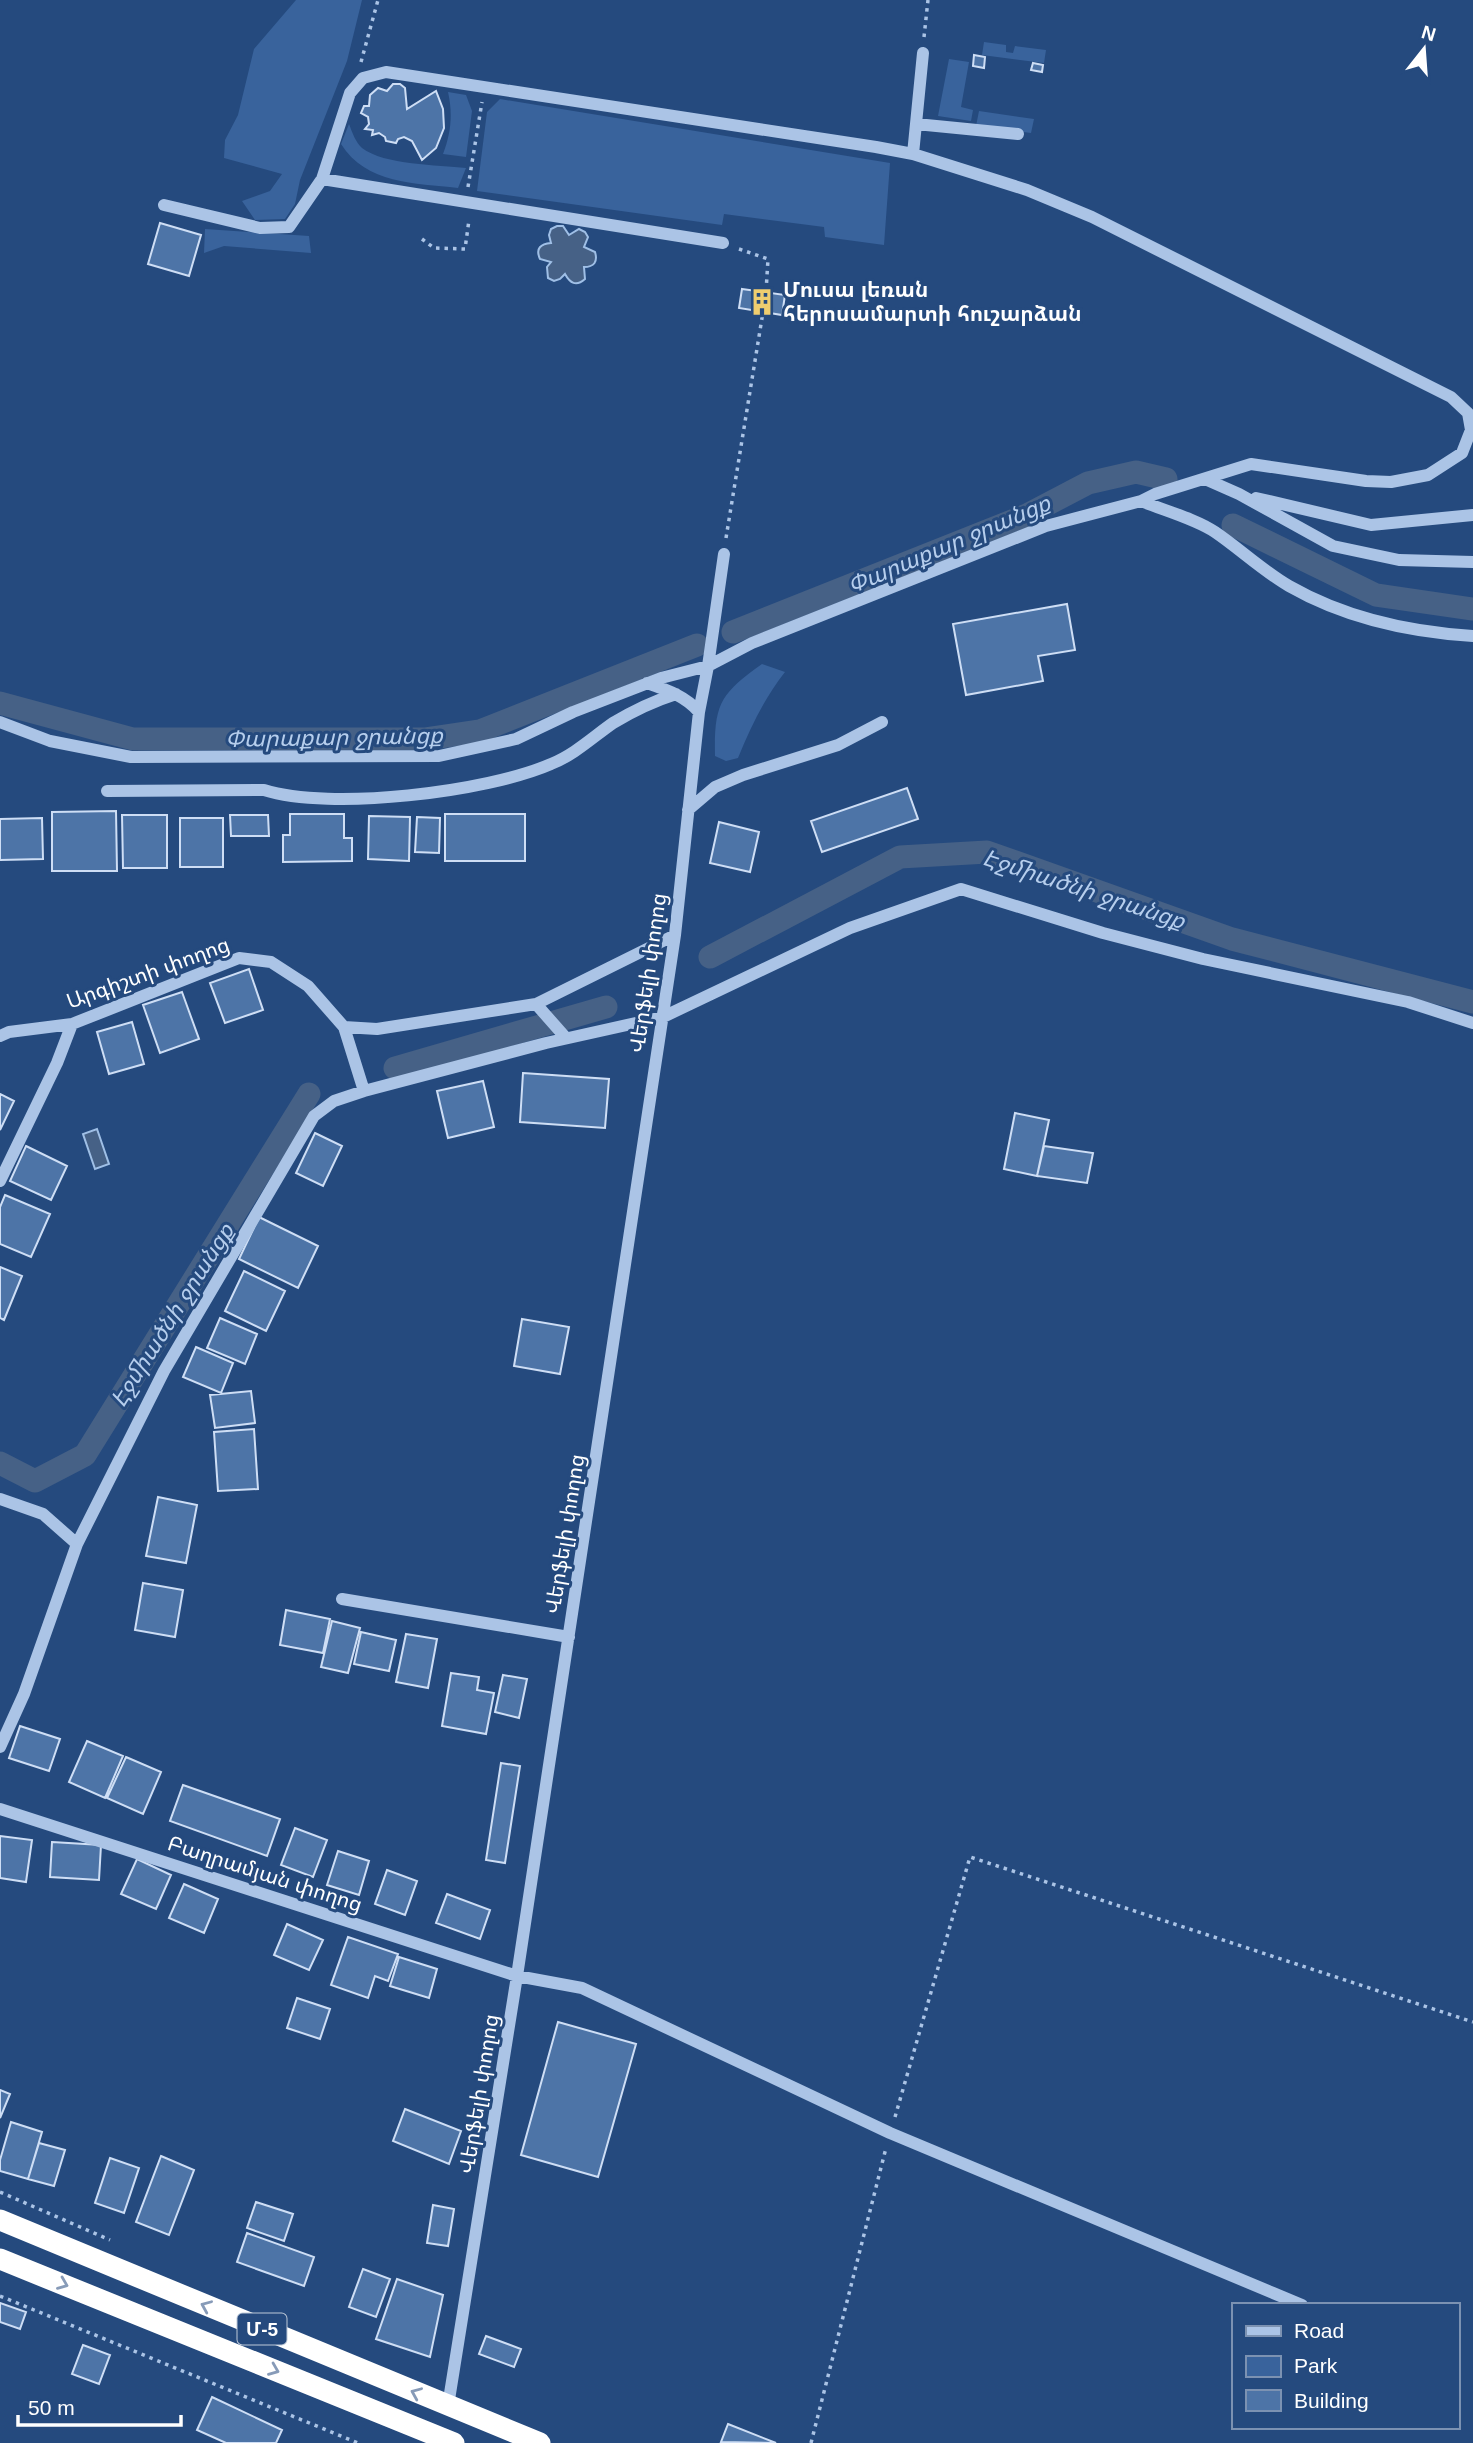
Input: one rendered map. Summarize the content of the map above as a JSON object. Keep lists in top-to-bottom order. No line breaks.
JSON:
{"streets":{"highway":["Մ-5"],"street":["Արգիշտի փողոց","Վերֆելի փողոց","Բաղրամյան փողոց"]},"crossings":[["Վերֆելի փողոց","Բաղրամյան փողոց"],["Վերֆելի փողոց","Մ-5"]],"water":["Փարաքար ջրանցք","Էջմիածնի ջրանցք"],"places":{"building":["Մուսա լեռան հերոսամարտի հուշարձան"]},"legend":["Road","Park","Building"],"scale_bar":"50 m","north":"top"}
